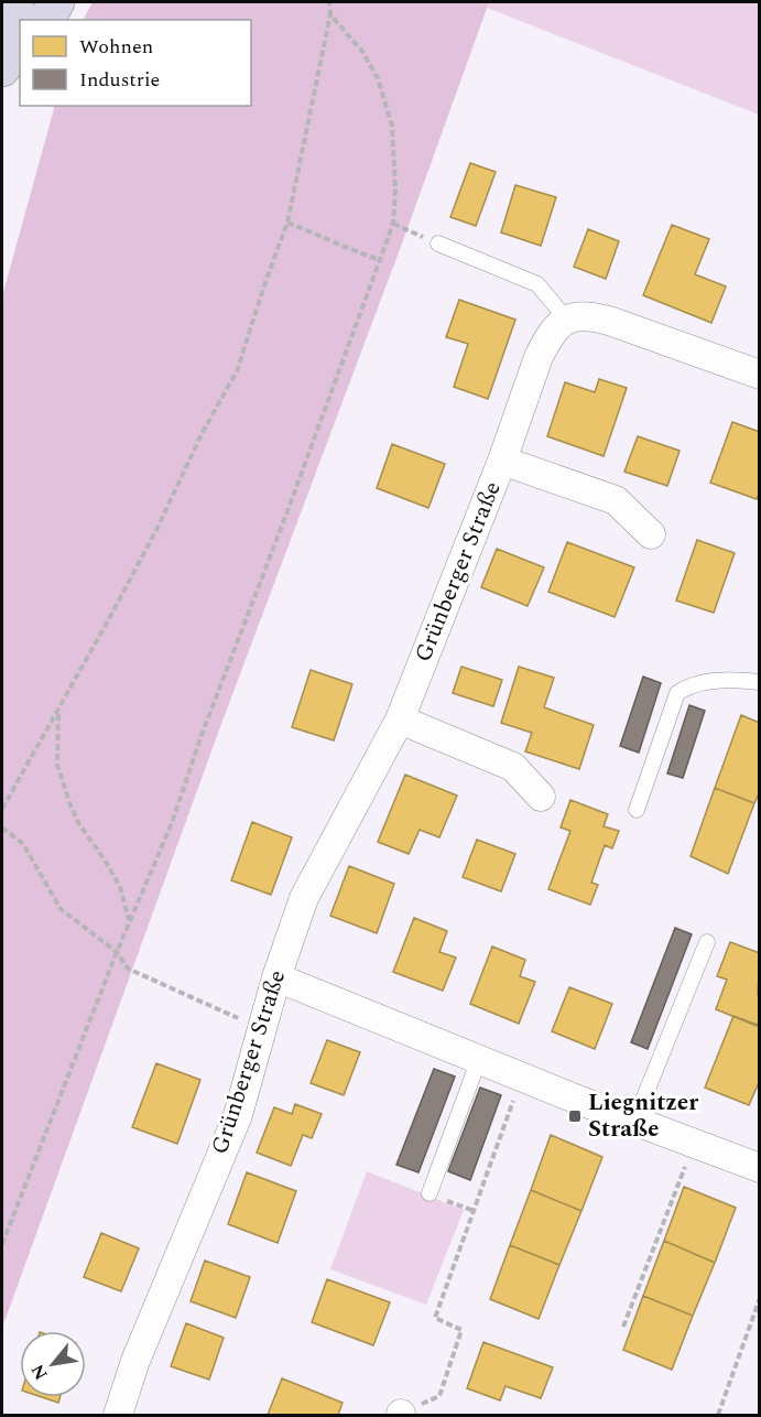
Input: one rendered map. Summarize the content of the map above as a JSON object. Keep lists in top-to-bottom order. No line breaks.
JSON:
{"streets":{"street":["Grünberger Straße"]},"places":{"transit":["Liegnitzer Straße"]},"legend":["Wohnen","Industrie"],"north":"bottom left"}
